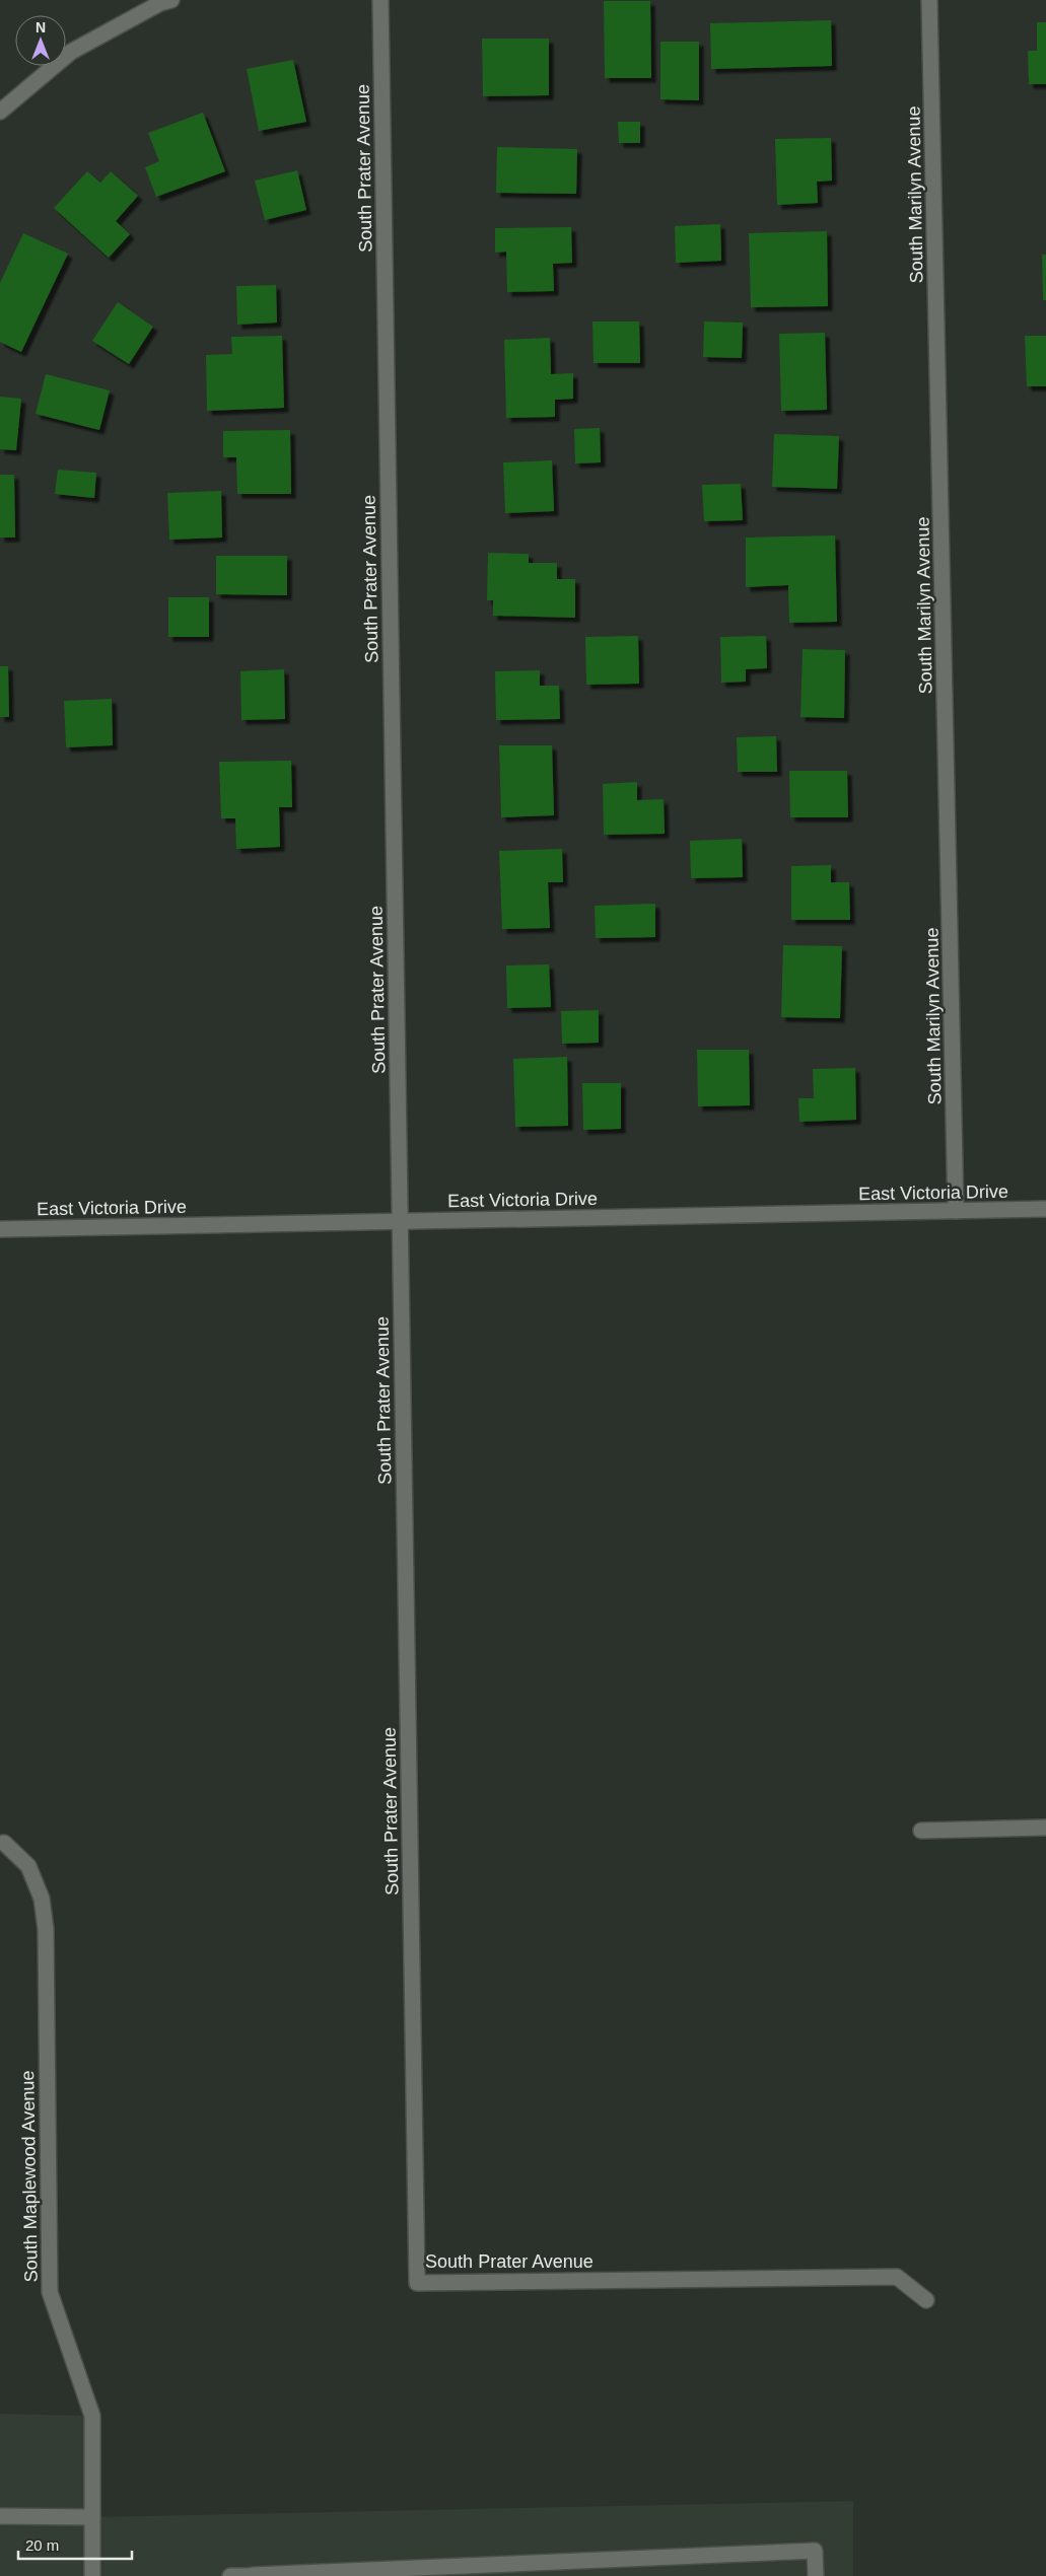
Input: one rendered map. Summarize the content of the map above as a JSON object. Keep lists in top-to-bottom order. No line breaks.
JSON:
{"streets":{"street":["South Prater Avenue","South Marilyn Avenue","East Victoria Drive","South Maplewood Avenue"]},"crossings":[["South Prater Avenue","East Victoria Drive"],["South Marilyn Avenue","East Victoria Drive"]],"scale_bar":"20 m","north":"top"}
